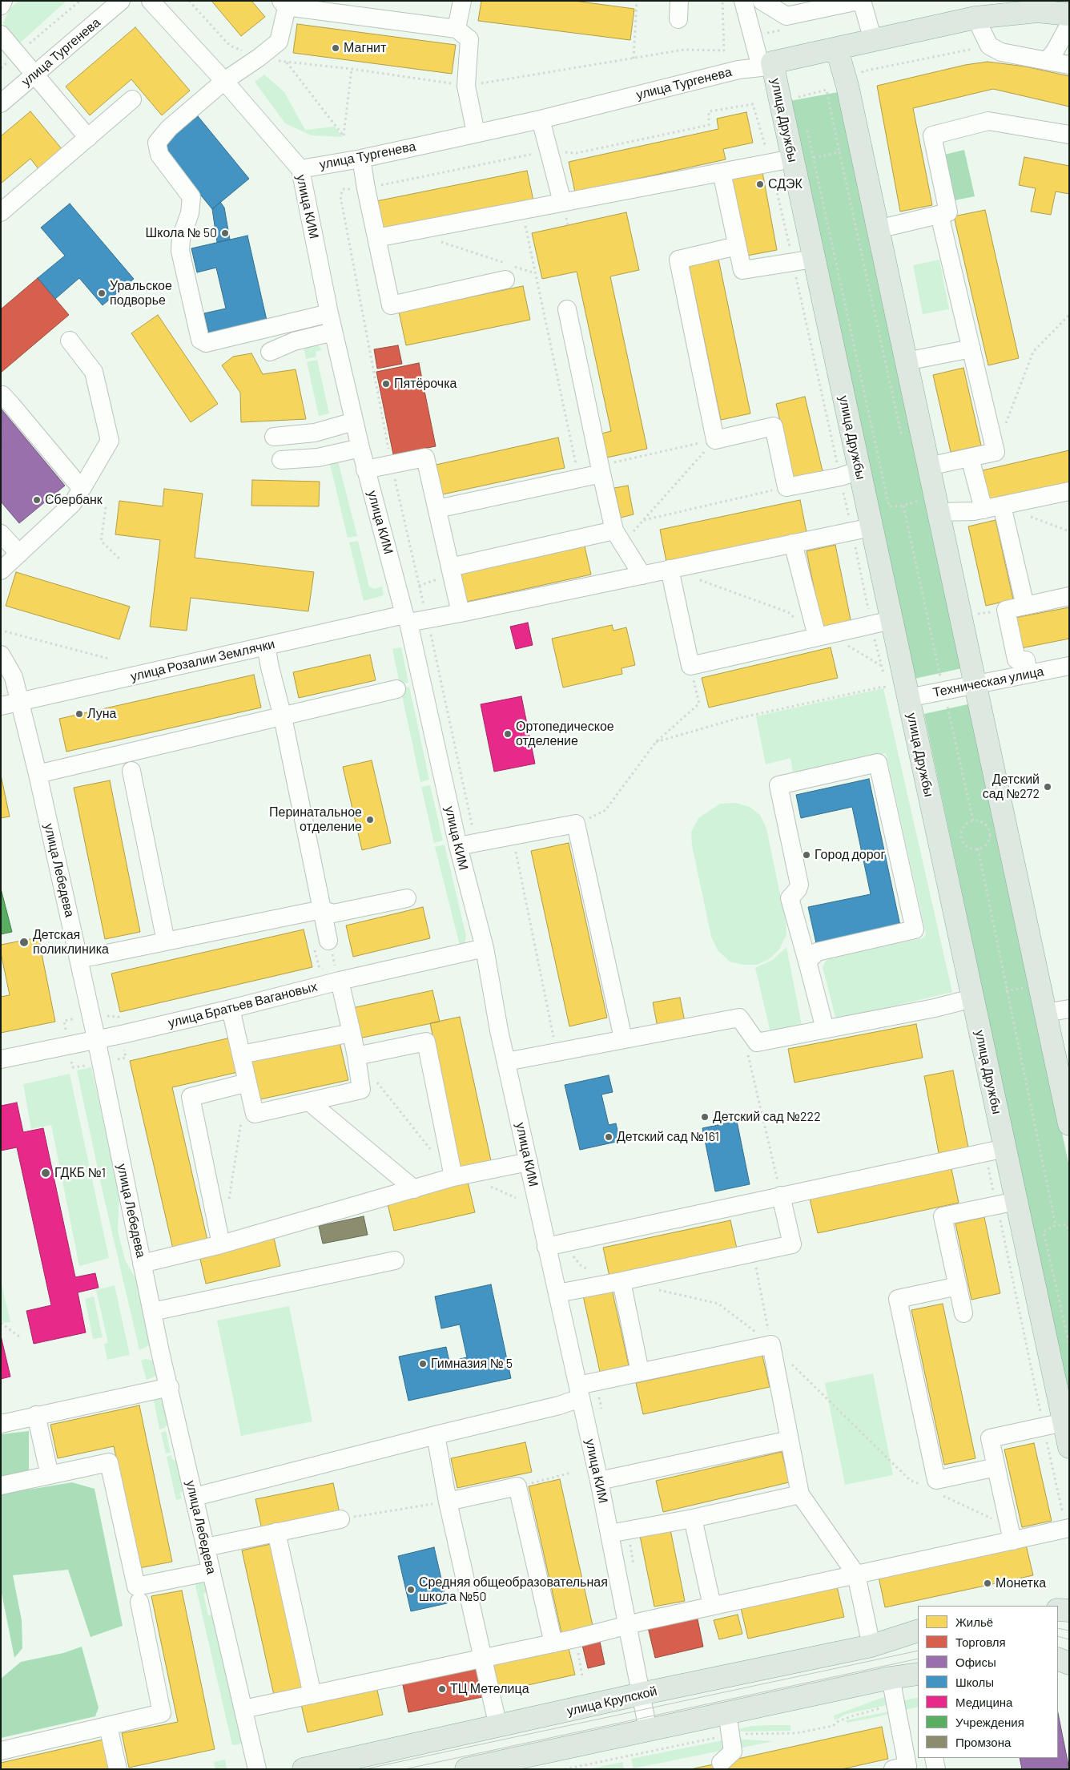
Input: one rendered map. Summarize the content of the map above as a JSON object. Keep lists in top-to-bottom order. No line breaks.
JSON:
{"streets":{"main road":["улица Тургенева","улица Дружбы","улица Крупской"],"street":["улица КИМ","улица Розалии Землячки","Техническая улица","улица Лебедева","улица Братьев Вагановых"]},"crossings":[["улица Тургенева","улица Дружбы"],["улица Тургенева","улица КИМ"],["улица Дружбы","улица Розалии Землячки"],["улица Дружбы","Техническая улица"],["улица КИМ","улица Розалии Землячки"],["улица КИМ","улица Братьев Вагановых"],["улица КИМ","улица Крупской"],["улица Розалии Землячки","улица Лебедева"],["улица Лебедева","улица Братьев Вагановых"]],"places":["Магнит","СДЭК","Школа № 50","Уральское подворье","Пятёрочка","Сбербанк","Луна","Ортопедическое отделение","Детский сад №272","Перинатальное отделение","Город дорог","Детская поликлиника","Детский сад №222","Детский сад №161","ГДКБ №1","Гимназия № 5","Монетка","Средняя общеобразовательная школа №50","ТЦ Метелица"],"legend":["Жильё","Торговля","Офисы","Школы","Медицина","Учреждения","Промзона"]}
